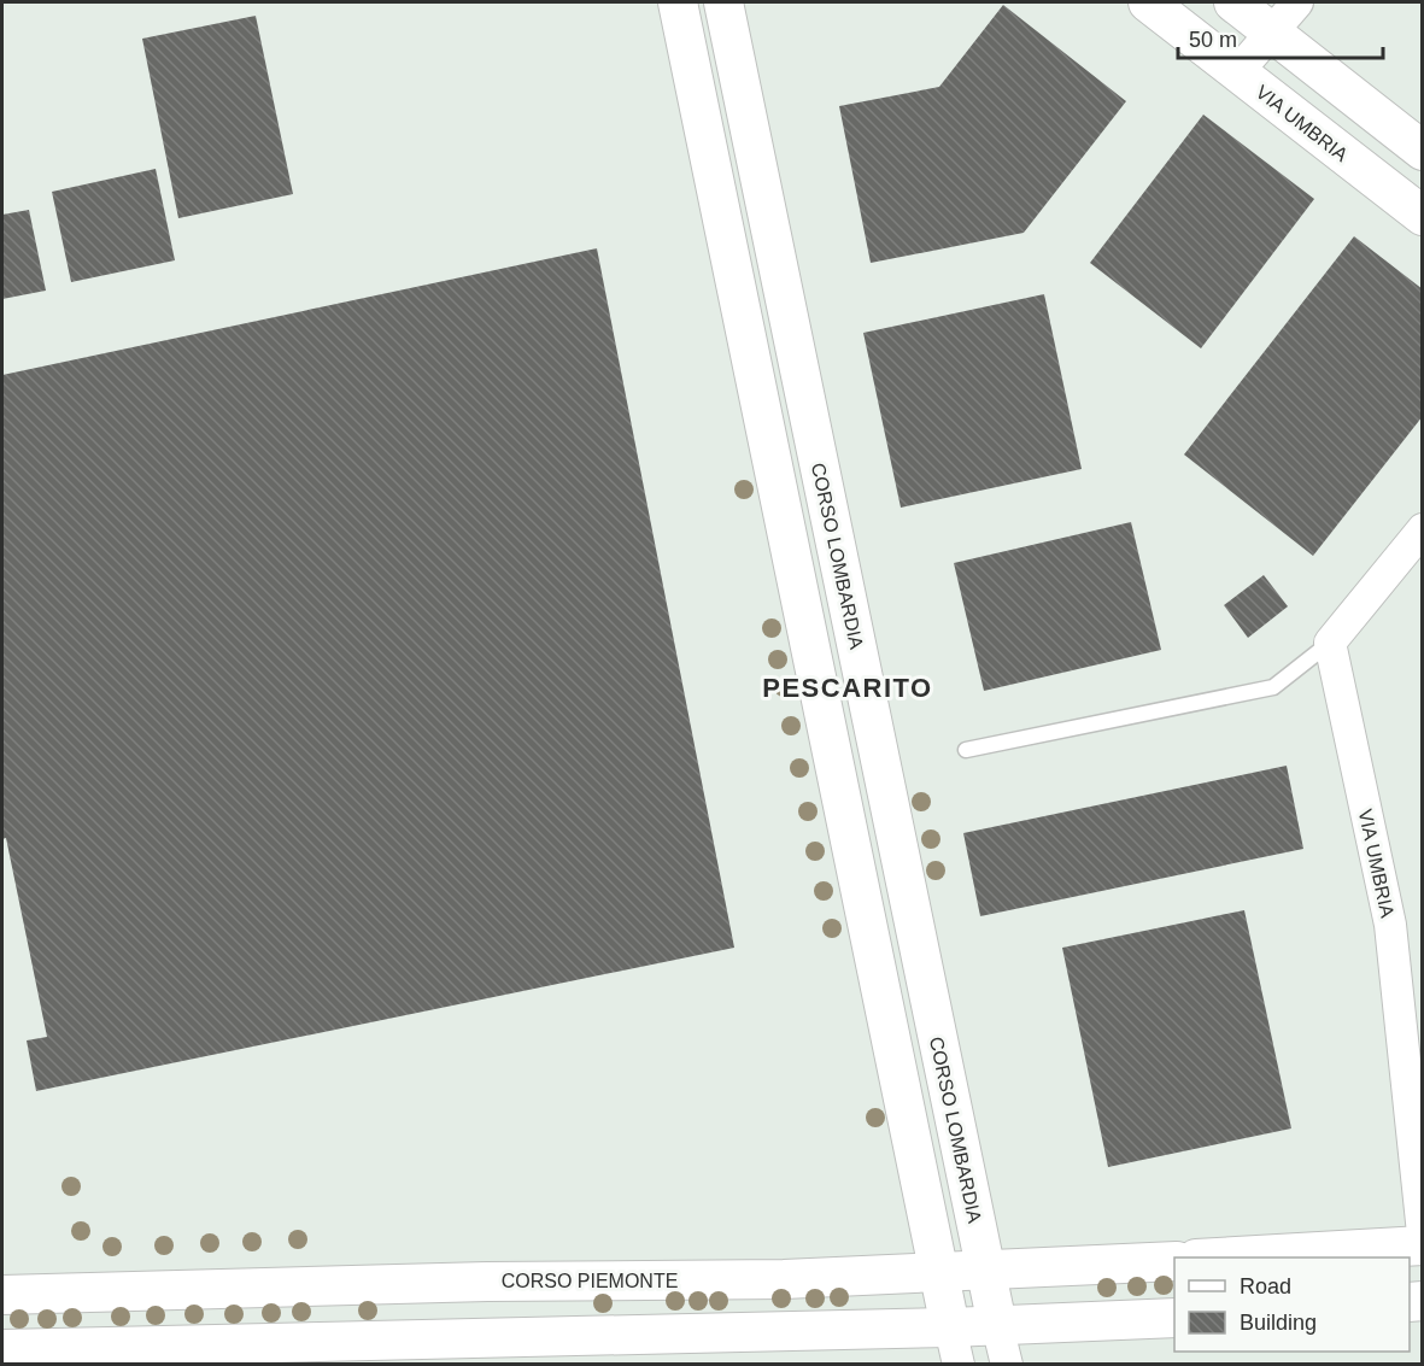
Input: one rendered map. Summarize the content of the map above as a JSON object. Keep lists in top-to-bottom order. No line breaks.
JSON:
{"streets":{"street":["VIA UMBRIA","CORSO LOMBARDIA","CORSO PIEMONTE"]},"crossings":[["CORSO LOMBARDIA","CORSO PIEMONTE"]],"districts":["PESCARITO"],"legend":["Road","Building"],"scale_bar":"50 m"}
